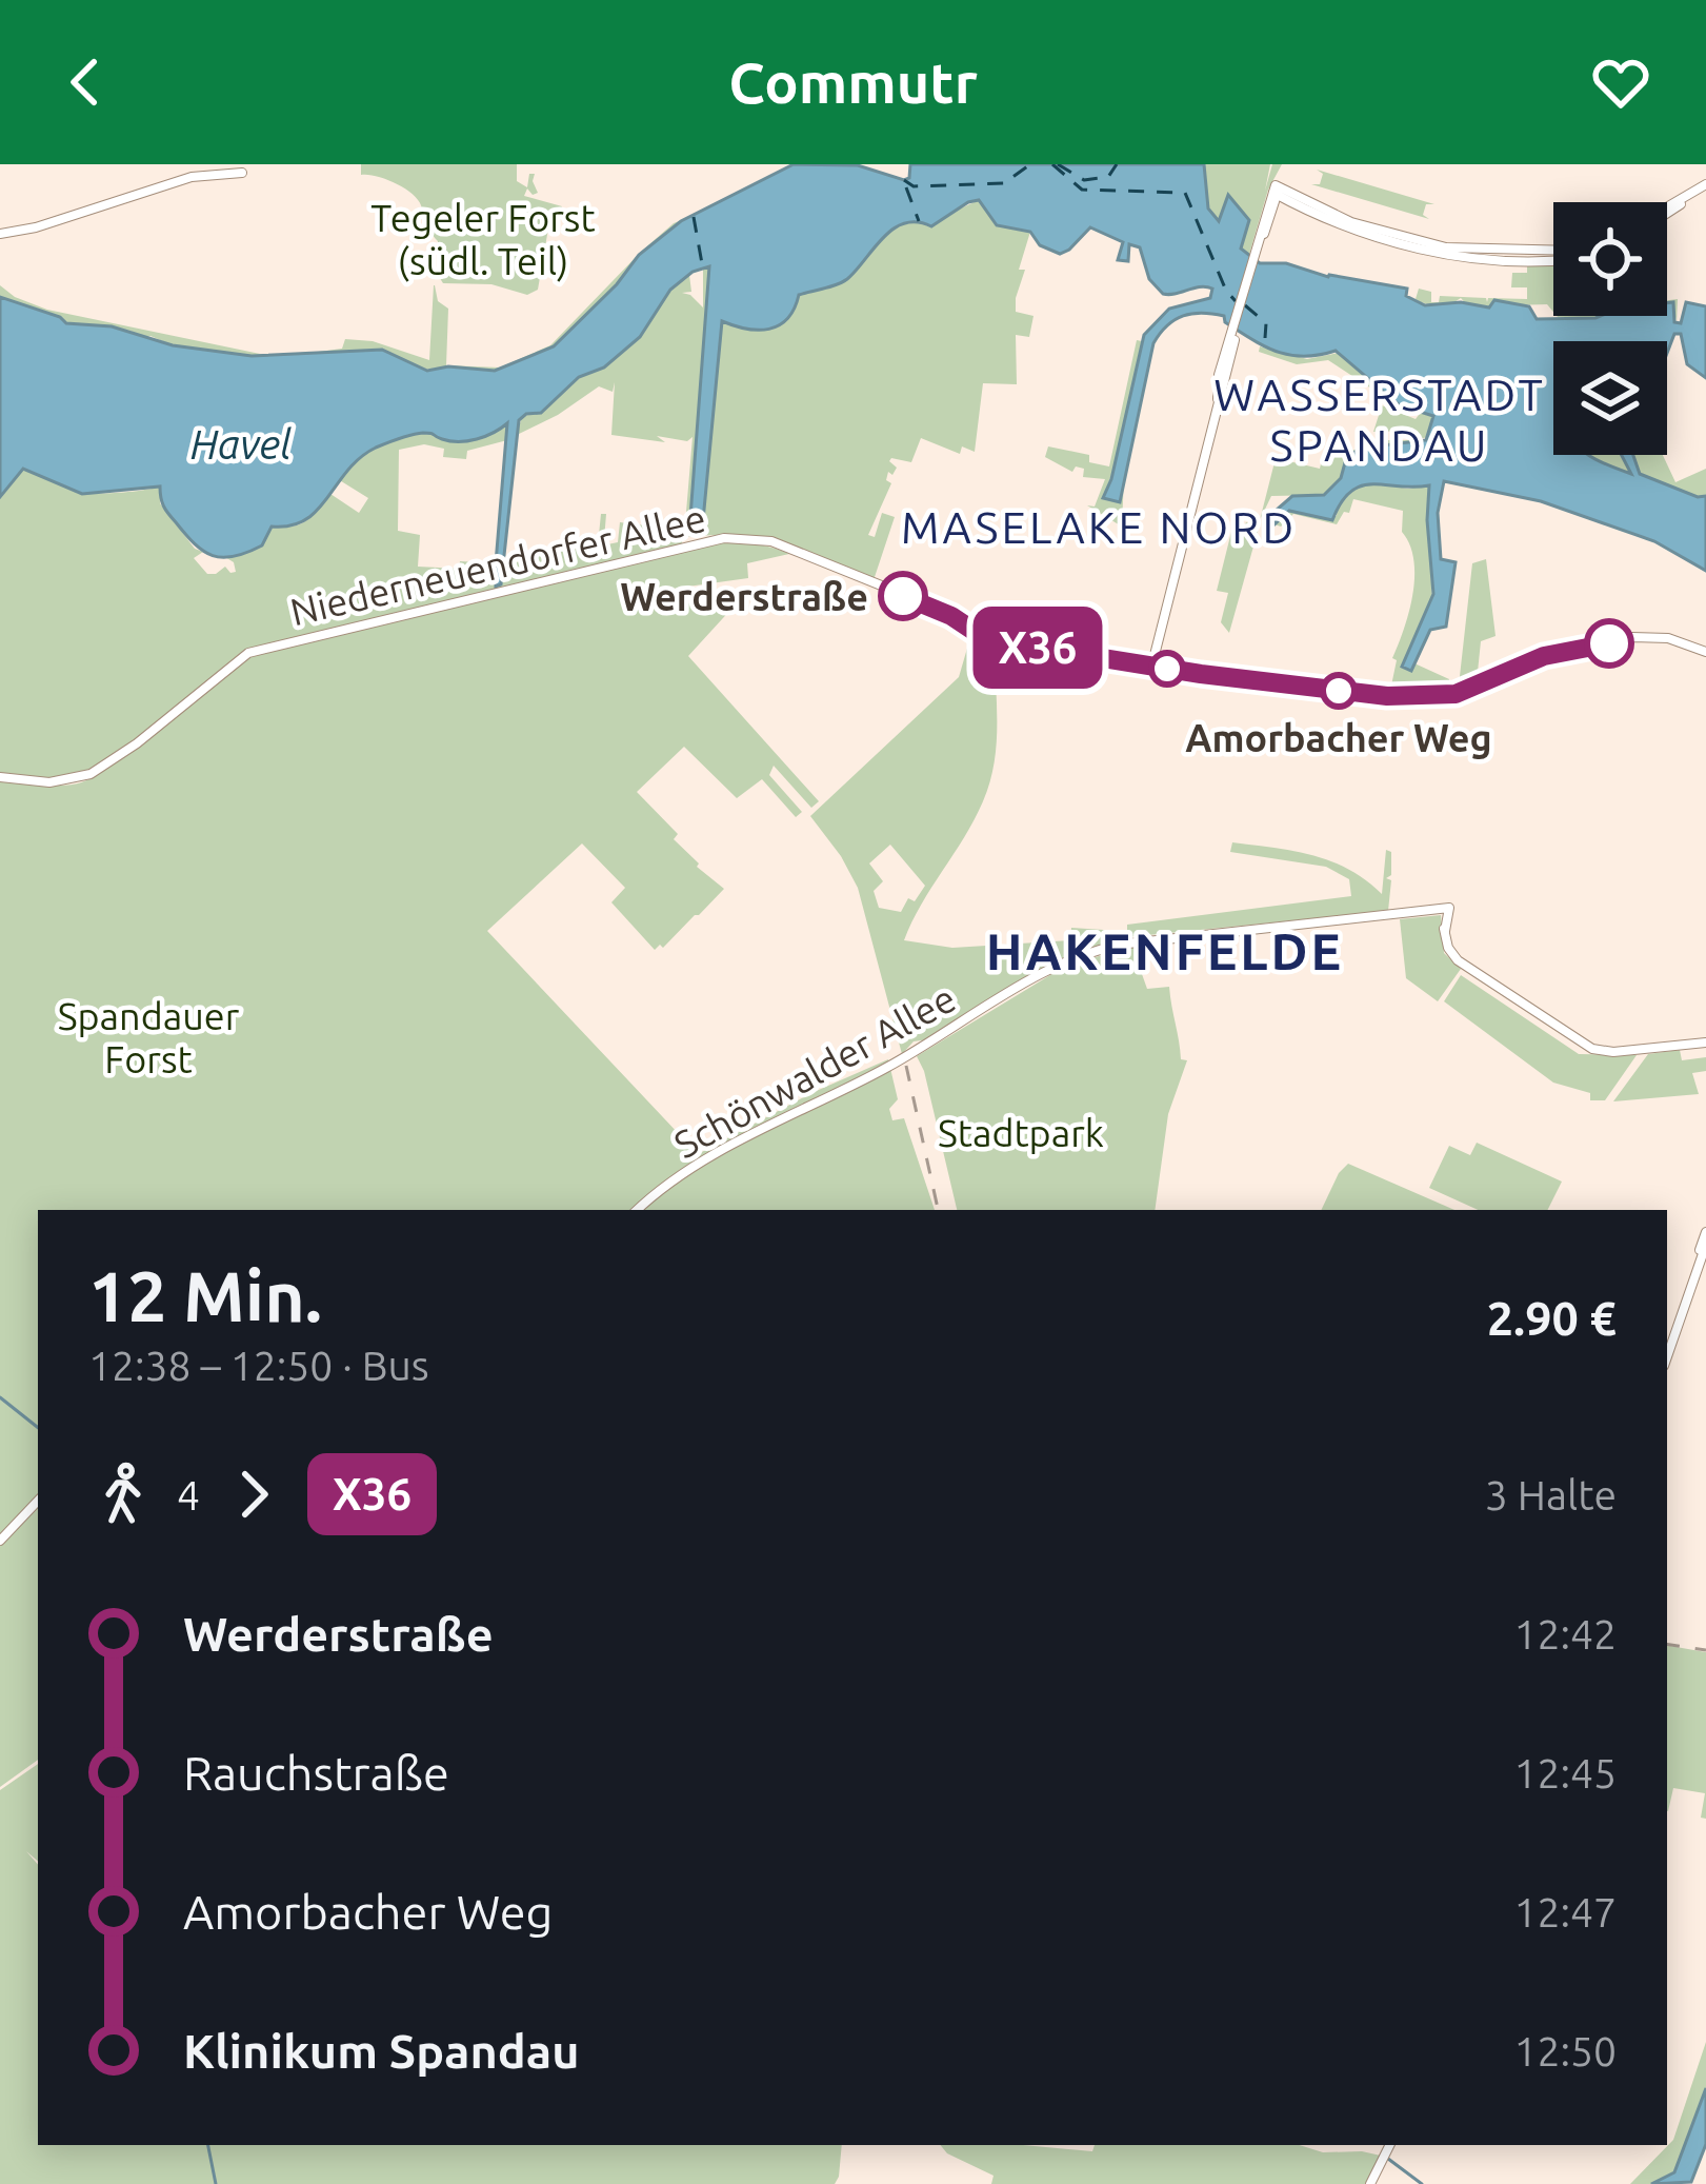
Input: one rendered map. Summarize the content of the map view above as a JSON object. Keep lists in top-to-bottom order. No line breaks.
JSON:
{"streets":{"main road":["Niederneuendorfer Allee","Schönwalder Allee"]},"districts":["WASSERSTADT SPANDAU","MASELAKE NORD","HAKENFELDE"],"water":["Havel"],"parks":["Tegeler Forst (südl. Teil)","Spandauer Forst","Stadtpark"],"places":["Werderstraße","Amorbacher Weg"],"lines":["bus line X36"],"page":{"header":"Commutr","on_map":"X36","heading":["12 Min.","12:38 – 12:50 · Bus","2.90 €"],"legs":["4","X36","3 Halte"],"list":[{"name":"Werderstraße","value":"12:42"},{"name":"Rauchstraße","value":"12:45"},{"name":"Amorbacher Weg","value":"12:47"},{"name":"Klinikum Spandau","value":"12:50"}]}}
